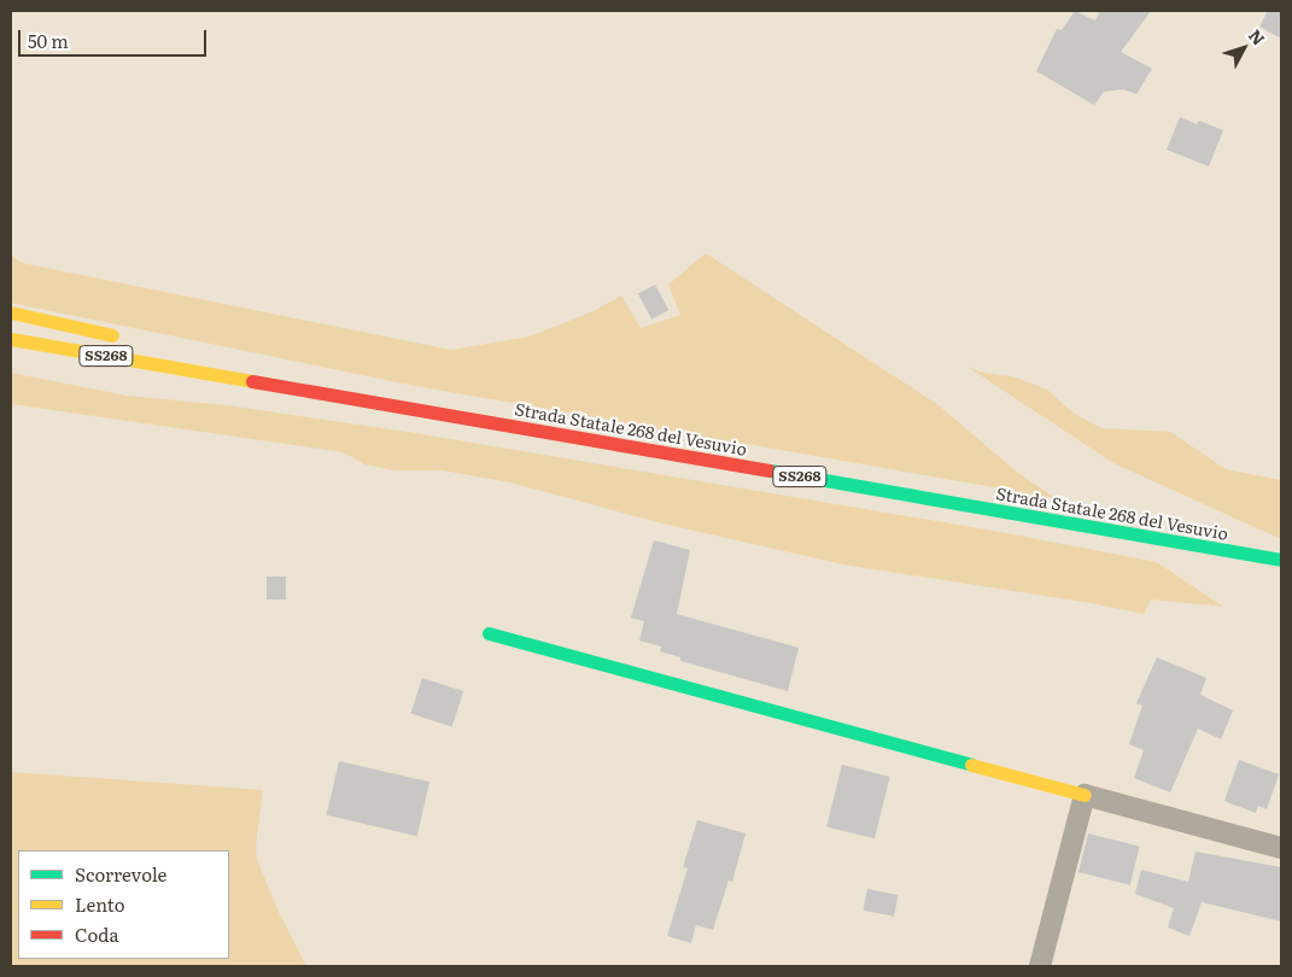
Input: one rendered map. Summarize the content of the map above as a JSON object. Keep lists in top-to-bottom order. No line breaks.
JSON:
{"streets":{"main road":["SS268","Strada Statale 268 del Vesuvio"]},"legend":["Scorrevole","Lento","Coda"],"scale_bar":"50 m","north":"top right"}
